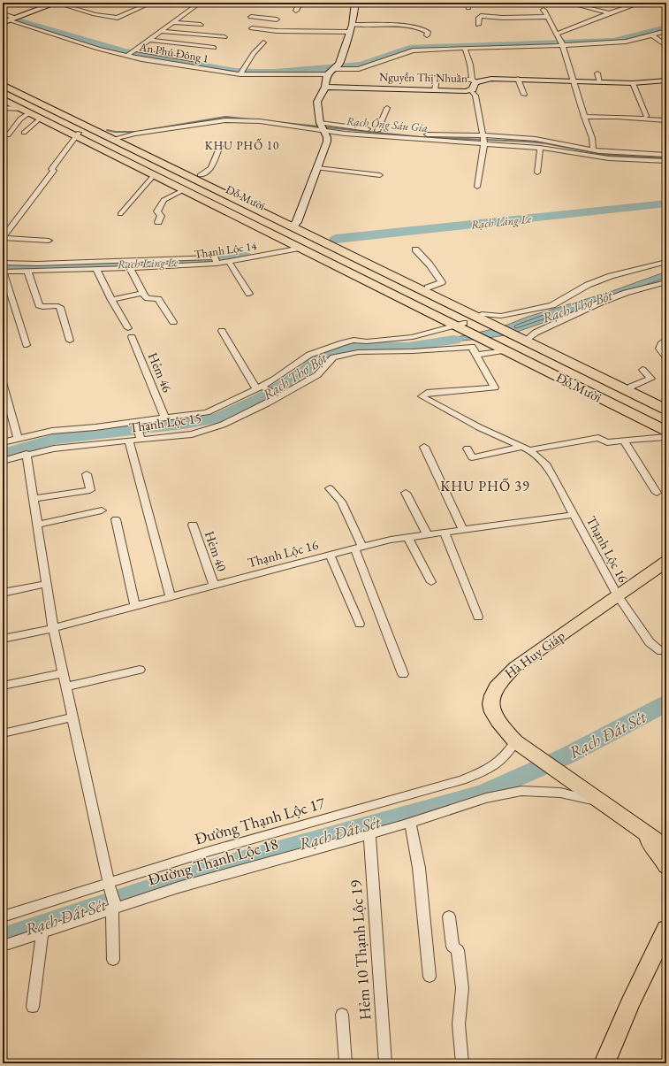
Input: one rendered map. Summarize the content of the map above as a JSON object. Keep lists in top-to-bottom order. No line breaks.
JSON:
{"streets":{"highway":["Đỗ Mười"],"main road":["Hà Huy Giáp"],"street":["An Phú Đông 1","Nguyễn Thị Nhuần","Thạnh Lộc 14","Hẻm 46","Thạnh Lộc 15","Thạnh Lộc 16","Hẻm 40","Đường Thạnh Lộc 17","Đường Thạnh Lộc 18","Hẻm 10 Thạnh Lộc 19"]},"crossings":[["Đỗ Mười","Thạnh Lộc 14"],["Đỗ Mười","Thạnh Lộc 15"],["Hẻm 46","Thạnh Lộc 15"],["Thạnh Lộc 15","Thạnh Lộc 16"],["Thạnh Lộc 16","Hẻm 40"],["Thạnh Lộc 16","Hà Huy Giáp"],["Hà Huy Giáp","Đường Thạnh Lộc 17"],["Hà Huy Giáp","Đường Thạnh Lộc 18"],["Đường Thạnh Lộc 18","Hẻm 10 Thạnh Lộc 19"]],"districts":["KHU PHỐ 10","KHU PHỐ 39"],"water":["Rạch Ông Sáu Gia","Rạch Láng Le","Rạch Thợ Bột","Rạch Đất Sét"]}
